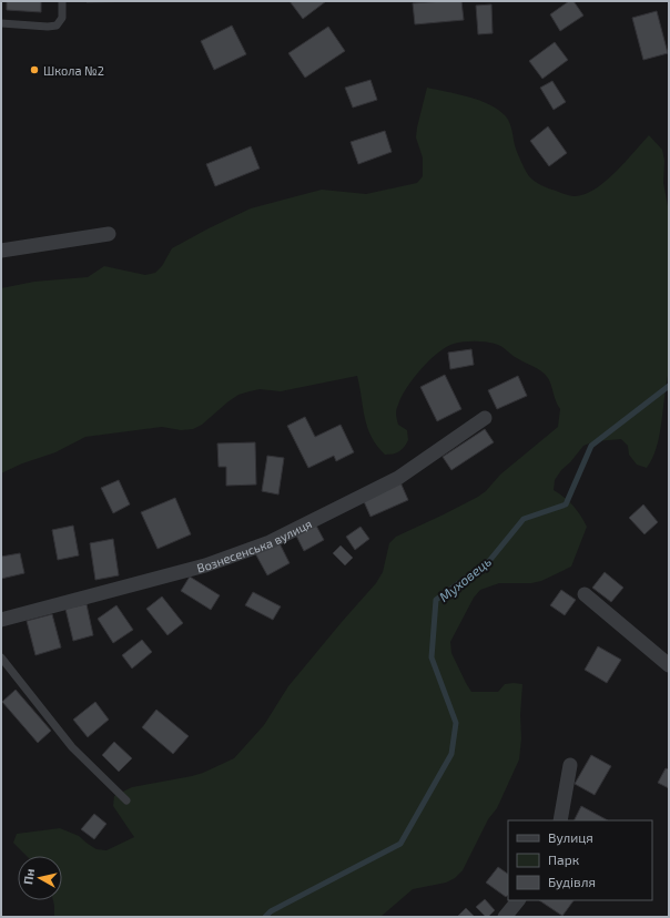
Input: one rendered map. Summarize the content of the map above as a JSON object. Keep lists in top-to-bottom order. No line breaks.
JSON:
{"streets":{"street":["Вознесенська вулиця"]},"water":["Муховець"],"places":["Школа №2"],"legend":["Вулиця","Парк","Будівля"],"north":"left"}
